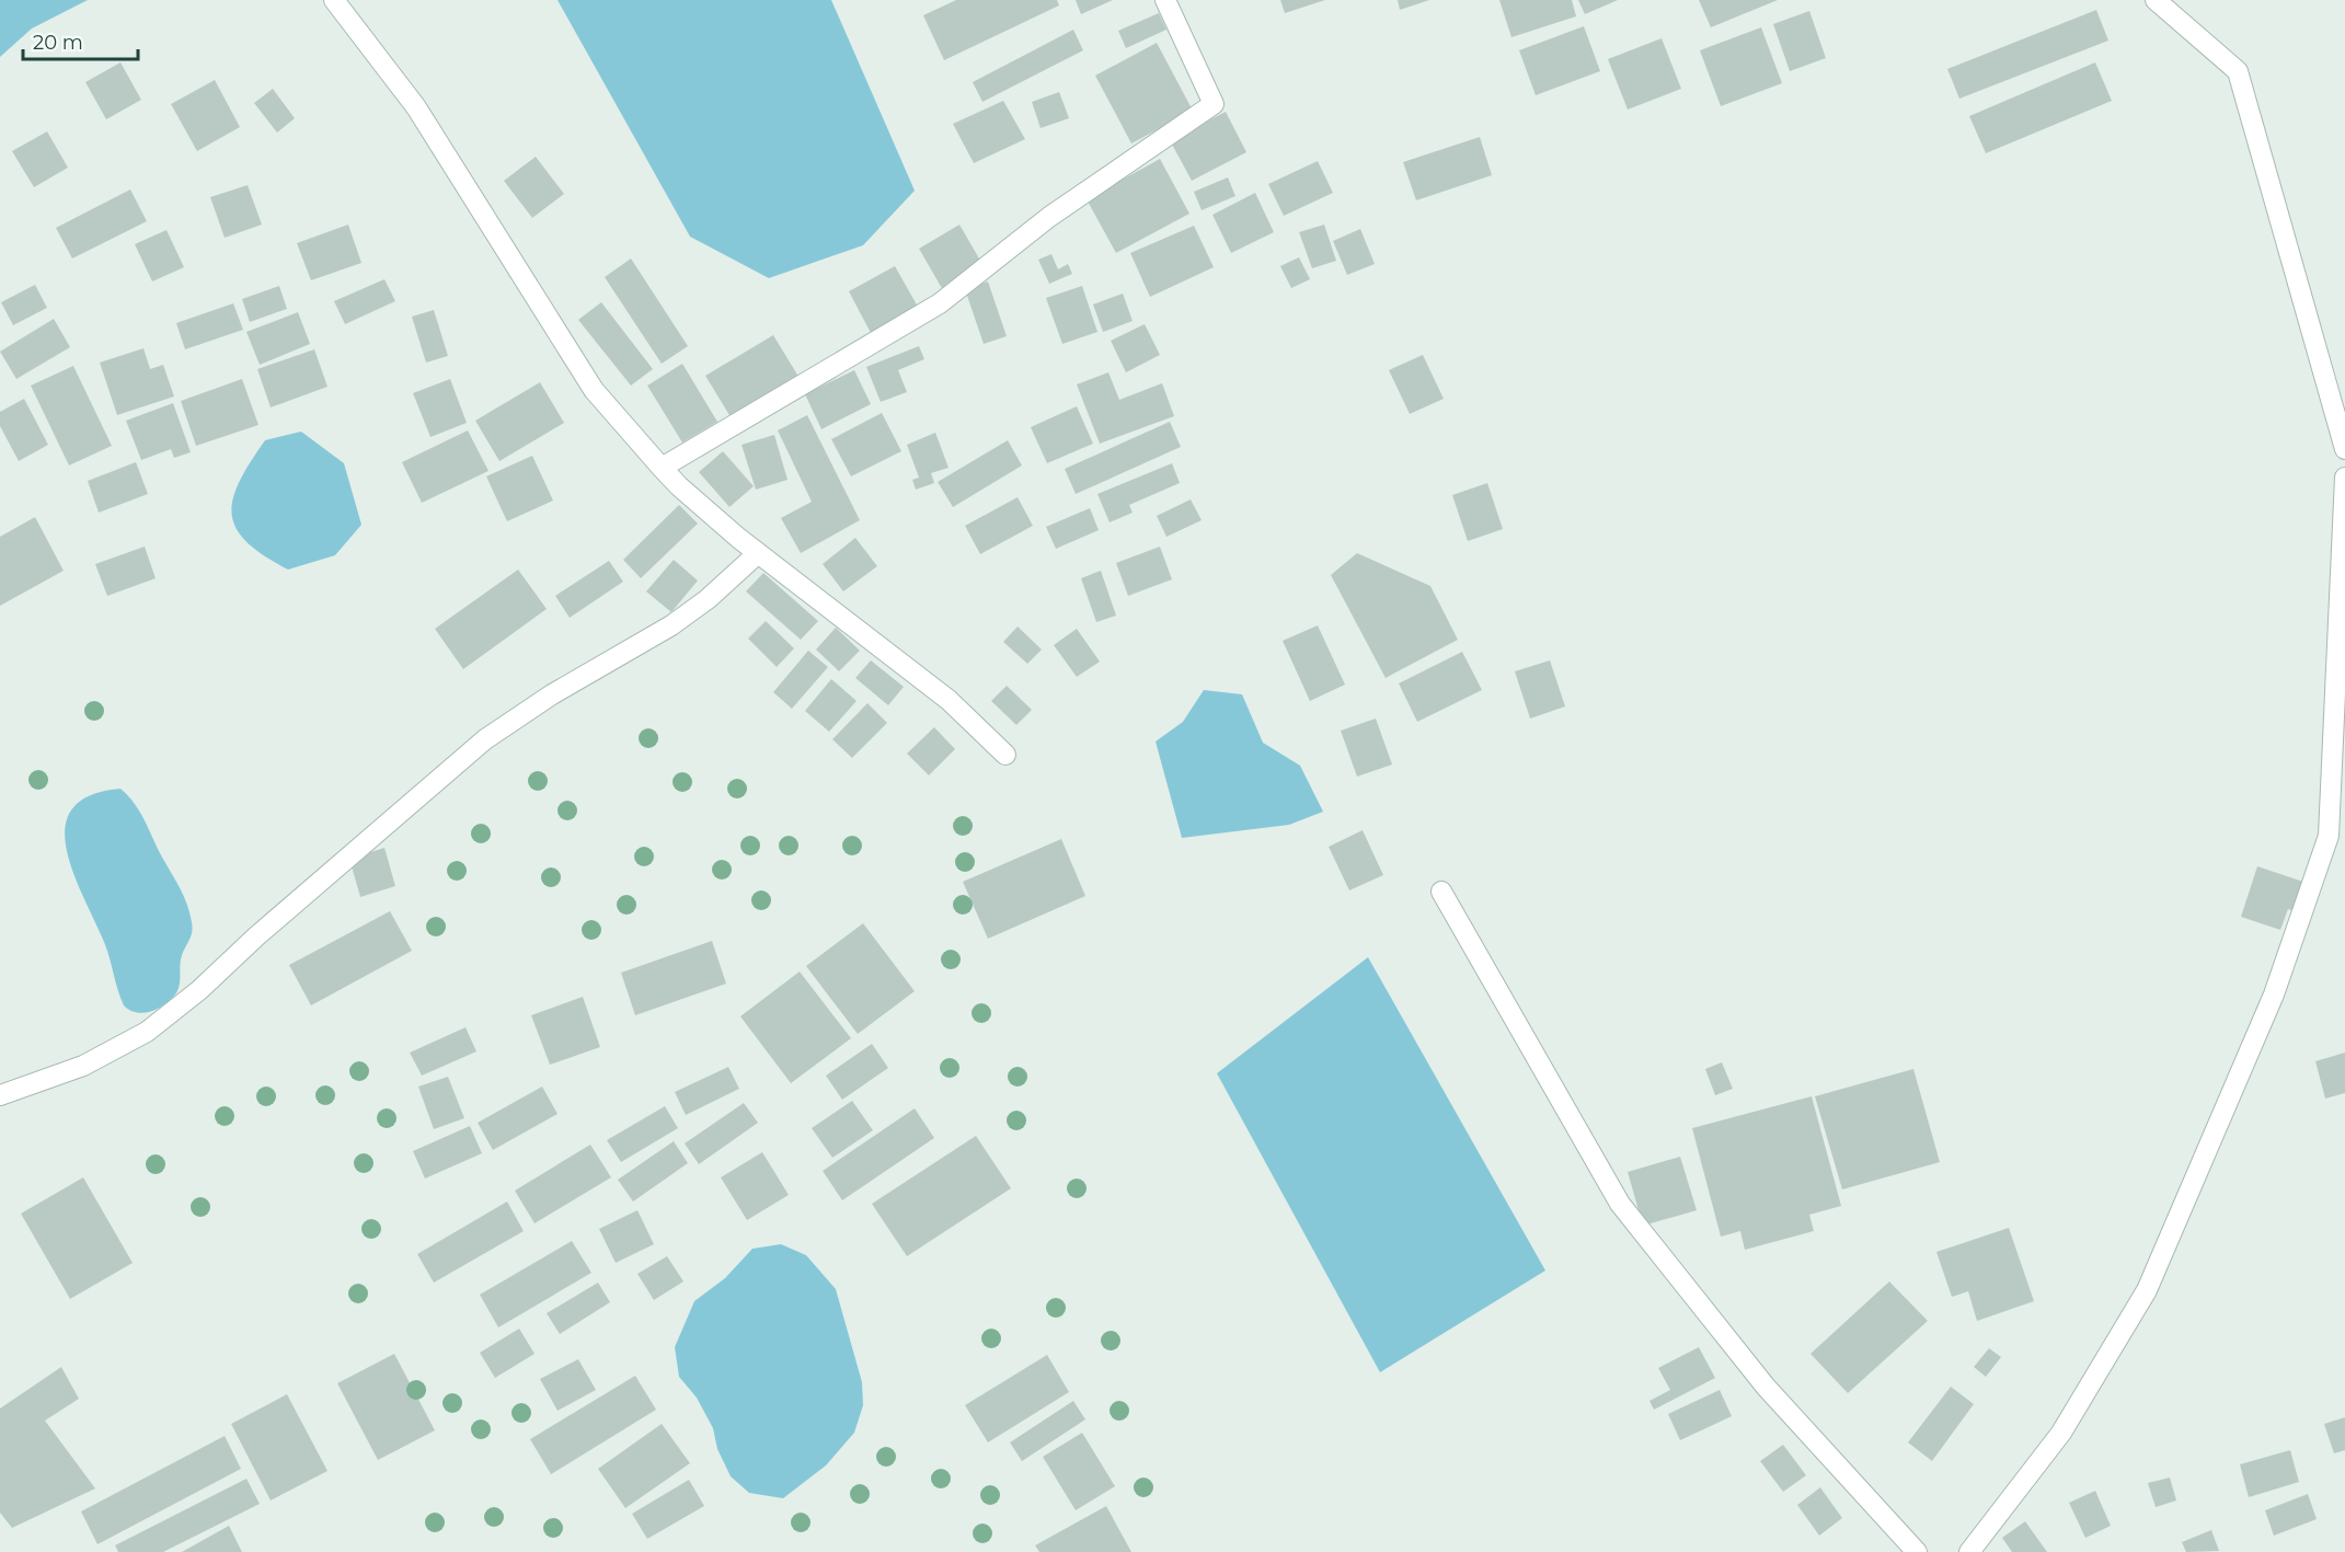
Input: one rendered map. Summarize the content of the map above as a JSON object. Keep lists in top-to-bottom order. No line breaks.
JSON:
{"scale_bar":"20 m"}
